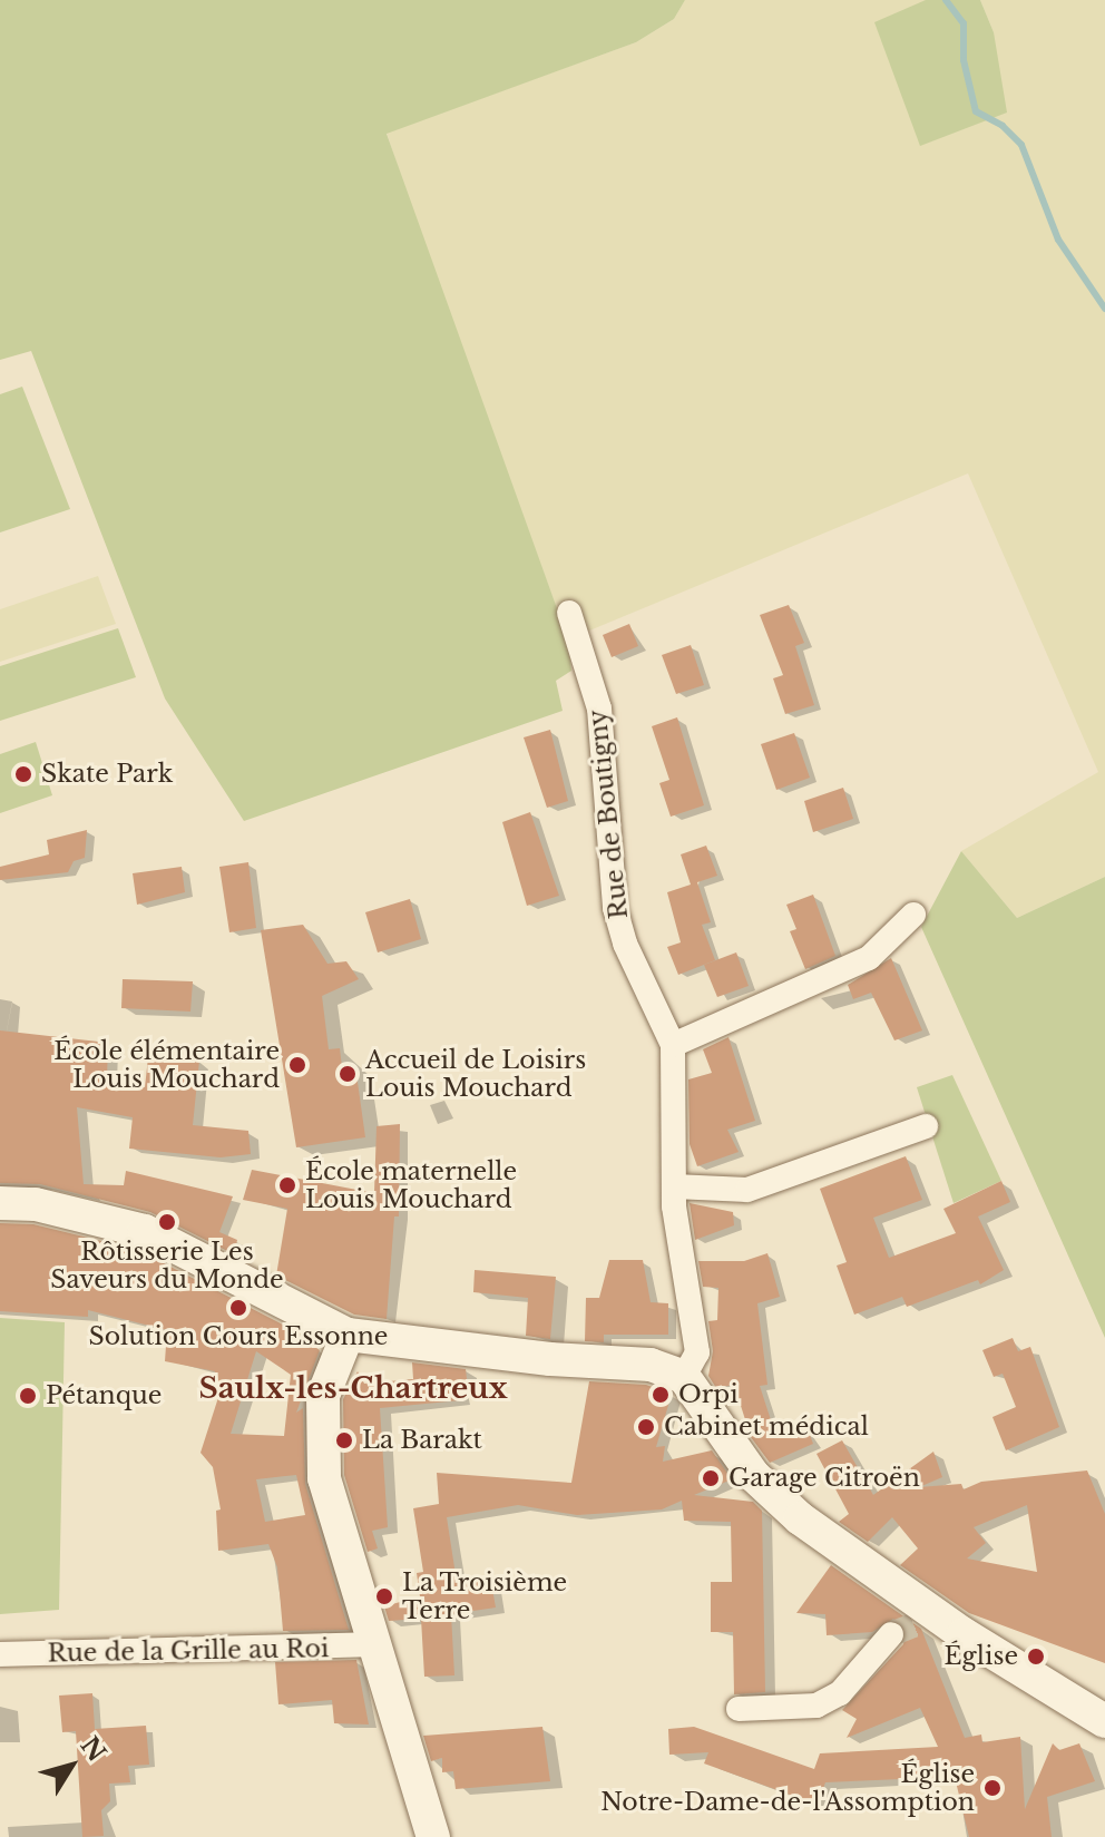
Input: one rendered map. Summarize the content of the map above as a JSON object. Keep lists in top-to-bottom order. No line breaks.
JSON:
{"streets":{"street":["Rue de Boutigny","Rue de la Grille au Roi"]},"districts":["Saulx-les-Chartreux"],"places":["Skate Park","École élémentaire Louis Mouchard","Accueil de Loisirs Louis Mouchard","École maternelle Louis Mouchard","Rôtisserie Les Saveurs du Monde","Solution Cours Essonne","Orpi","Pétanque","Cabinet médical","La Barakt","Garage Citroën","La Troisième Terre","Église","Église Notre-Dame-de-l'Assomption"],"north":"top right"}
